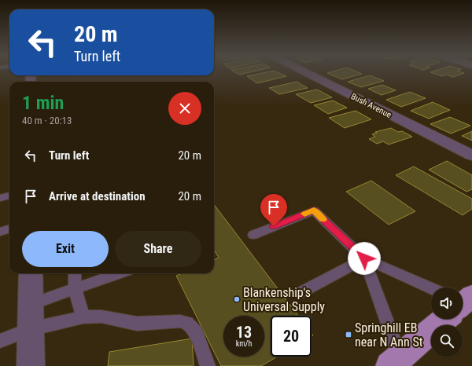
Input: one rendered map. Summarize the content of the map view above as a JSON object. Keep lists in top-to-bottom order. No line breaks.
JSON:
{"streets":{"street":["Bush Avenue"]},"places":{"other":["Blankenship's Universal Supply"],"transit":["Springhill EB near N Ann St"]},"page":{"turn":["20 m","Turn left"],"heading":["1 min","40 m · 20:13"],"list":[{"name":"Turn left","value":"20 m"},{"name":"Arrive at destination","value":"20 m"}],"buttons":["Exit","Share"],"speed":"13 km/h","limit":"20"}}
